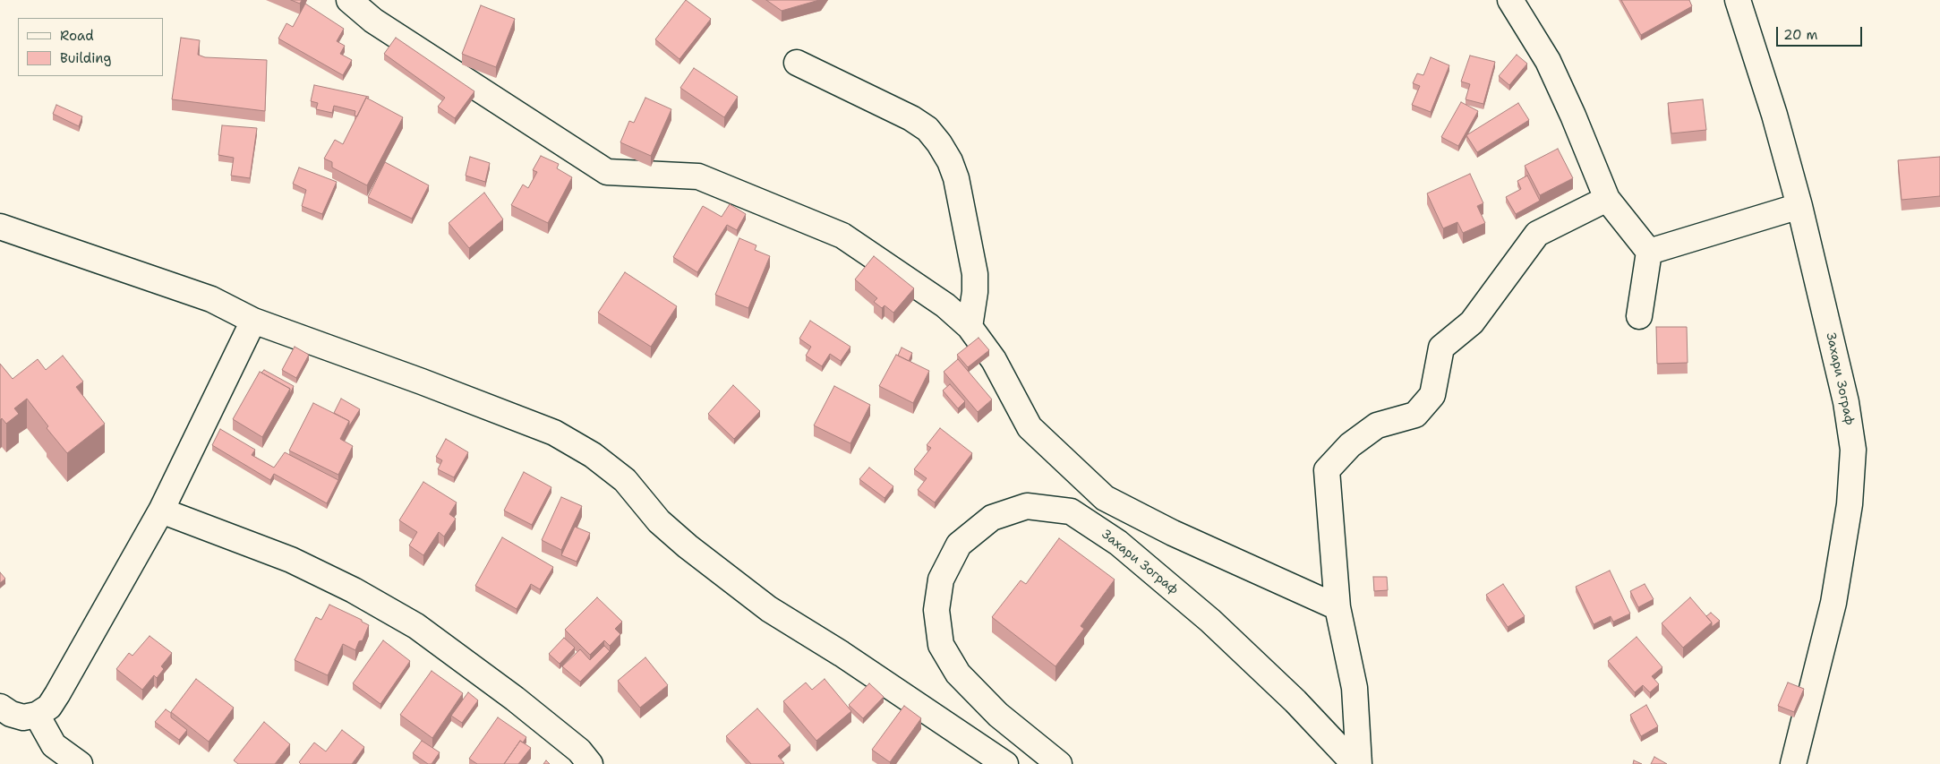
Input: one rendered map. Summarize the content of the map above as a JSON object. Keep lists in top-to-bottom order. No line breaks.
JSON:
{"streets":{"street":["Захари Зограф"]},"legend":["Road","Building"],"scale_bar":"20 m"}
